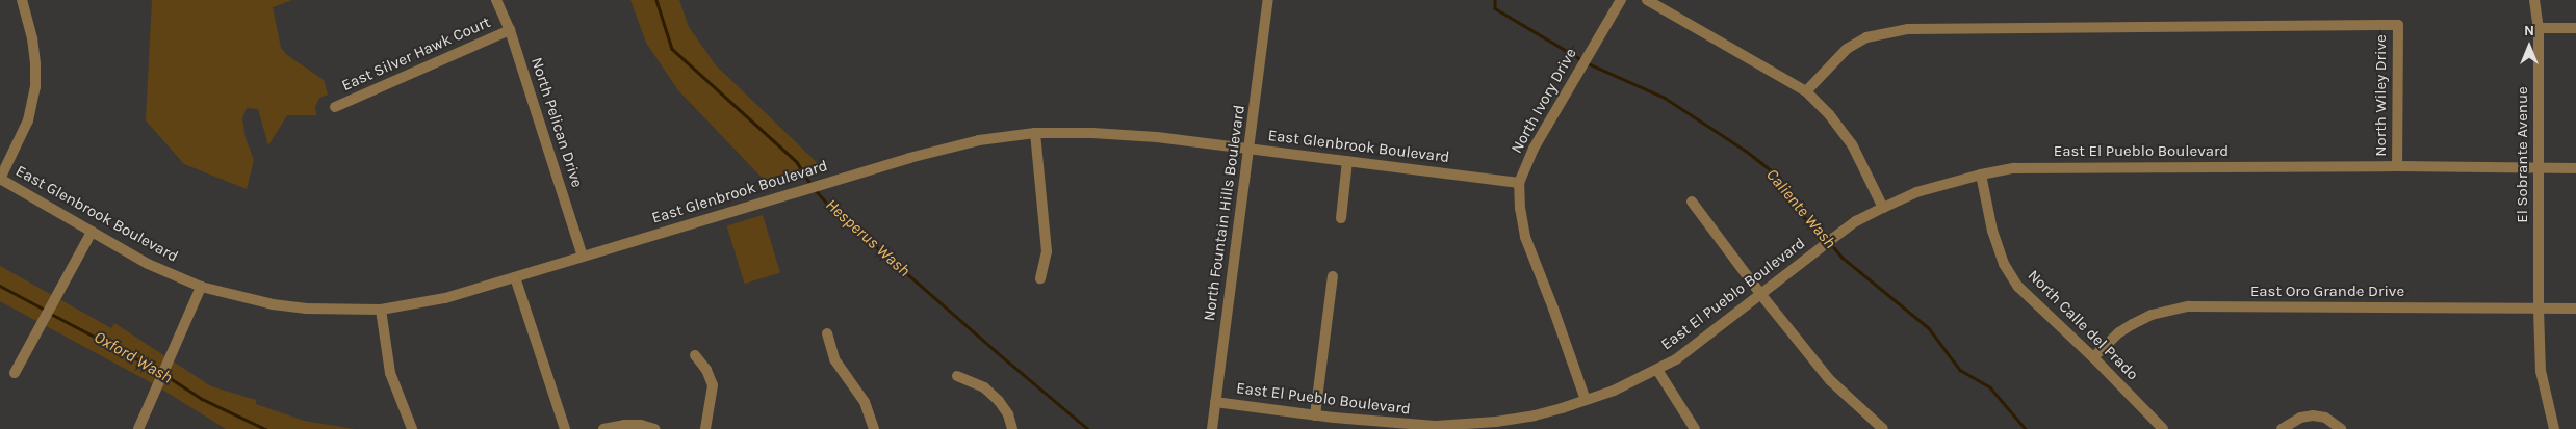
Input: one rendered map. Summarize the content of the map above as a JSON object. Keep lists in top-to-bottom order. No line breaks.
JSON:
{"streets":{"street":["East Silver Hawk Court","North Wiley Drive","North Ivory Drive","North Pelican Drive","East Glenbrook Boulevard","East El Pueblo Boulevard","El Sobrante Avenue","North Fountain Hills Boulevard","East Oro Grande Drive","North Calle del Prado"]},"crossings":[["East Silver Hawk Court","North Pelican Drive"],["North Wiley Drive","East El Pueblo Boulevard"],["North Ivory Drive","East Glenbrook Boulevard"],["North Ivory Drive","East El Pueblo Boulevard"],["North Pelican Drive","East Glenbrook Boulevard"],["East Glenbrook Boulevard","North Fountain Hills Boulevard"],["East El Pueblo Boulevard","El Sobrante Avenue"],["East El Pueblo Boulevard","North Fountain Hills Boulevard"],["East El Pueblo Boulevard","North Calle del Prado"],["El Sobrante Avenue","East Oro Grande Drive"],["East Oro Grande Drive","North Calle del Prado"]],"water":["Caliente Wash","Hesperus Wash","Oxford Wash"],"north":"top"}
